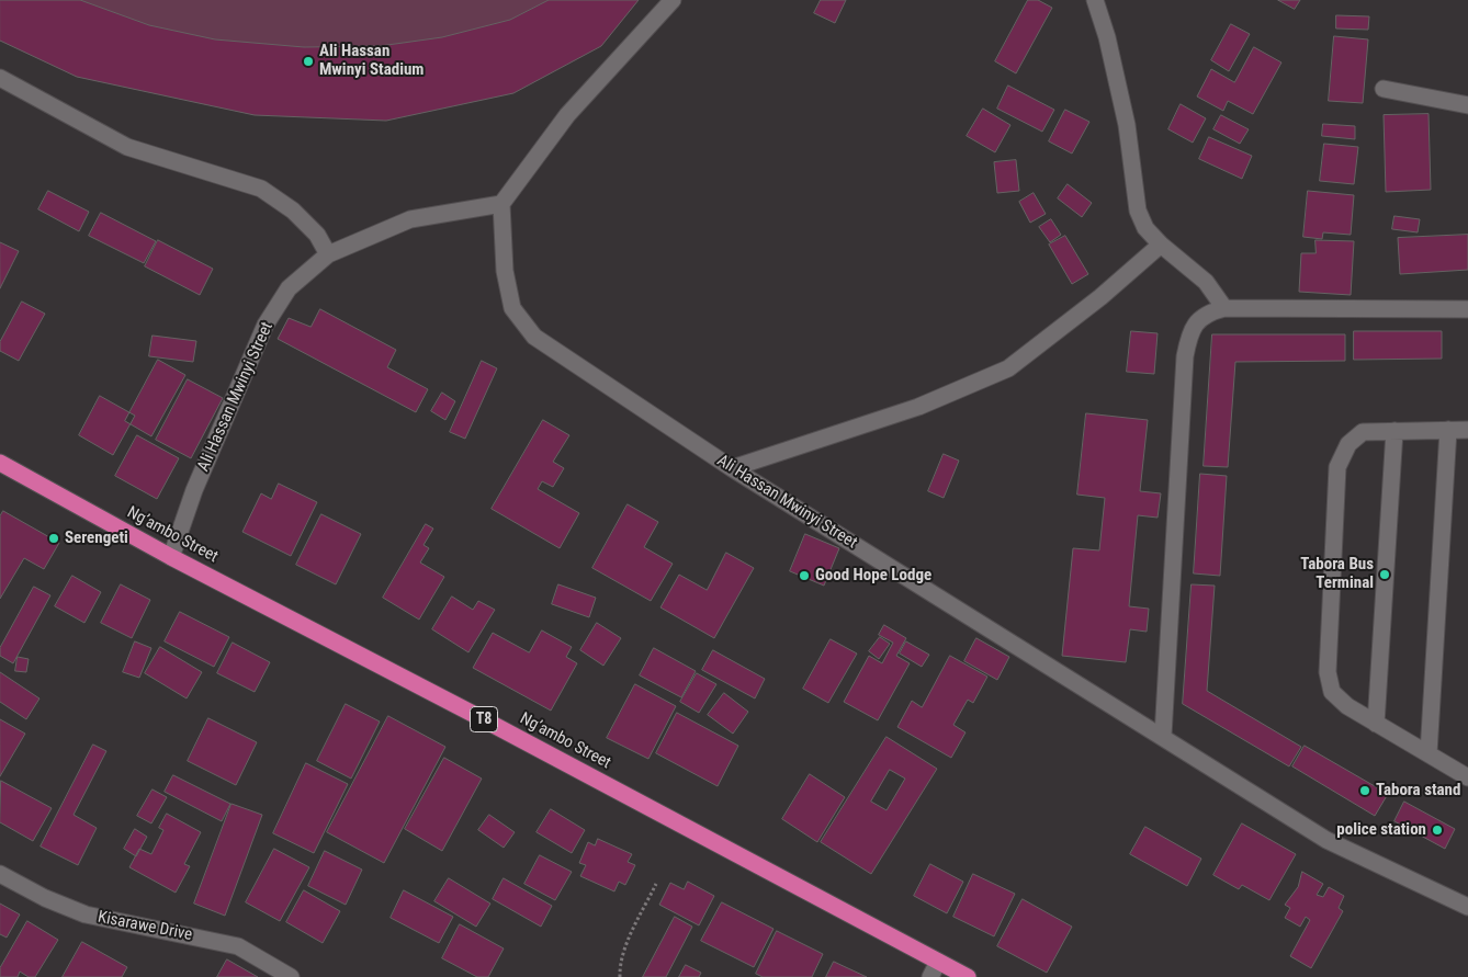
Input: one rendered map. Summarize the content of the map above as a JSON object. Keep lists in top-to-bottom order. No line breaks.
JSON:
{"streets":{"highway":["Ng’ambo Street","T8"],"street":["Ali Hassan Mwinyi Street","Kisarawe Drive"]},"crossings":[["Ali Hassan Mwinyi Street","Ng’ambo Street"]],"places":["Ali Hassan Mwinyi Stadium","Serengeti","Tabora Bus Terminal","Good Hope Lodge","Tabora stand","police station"]}
